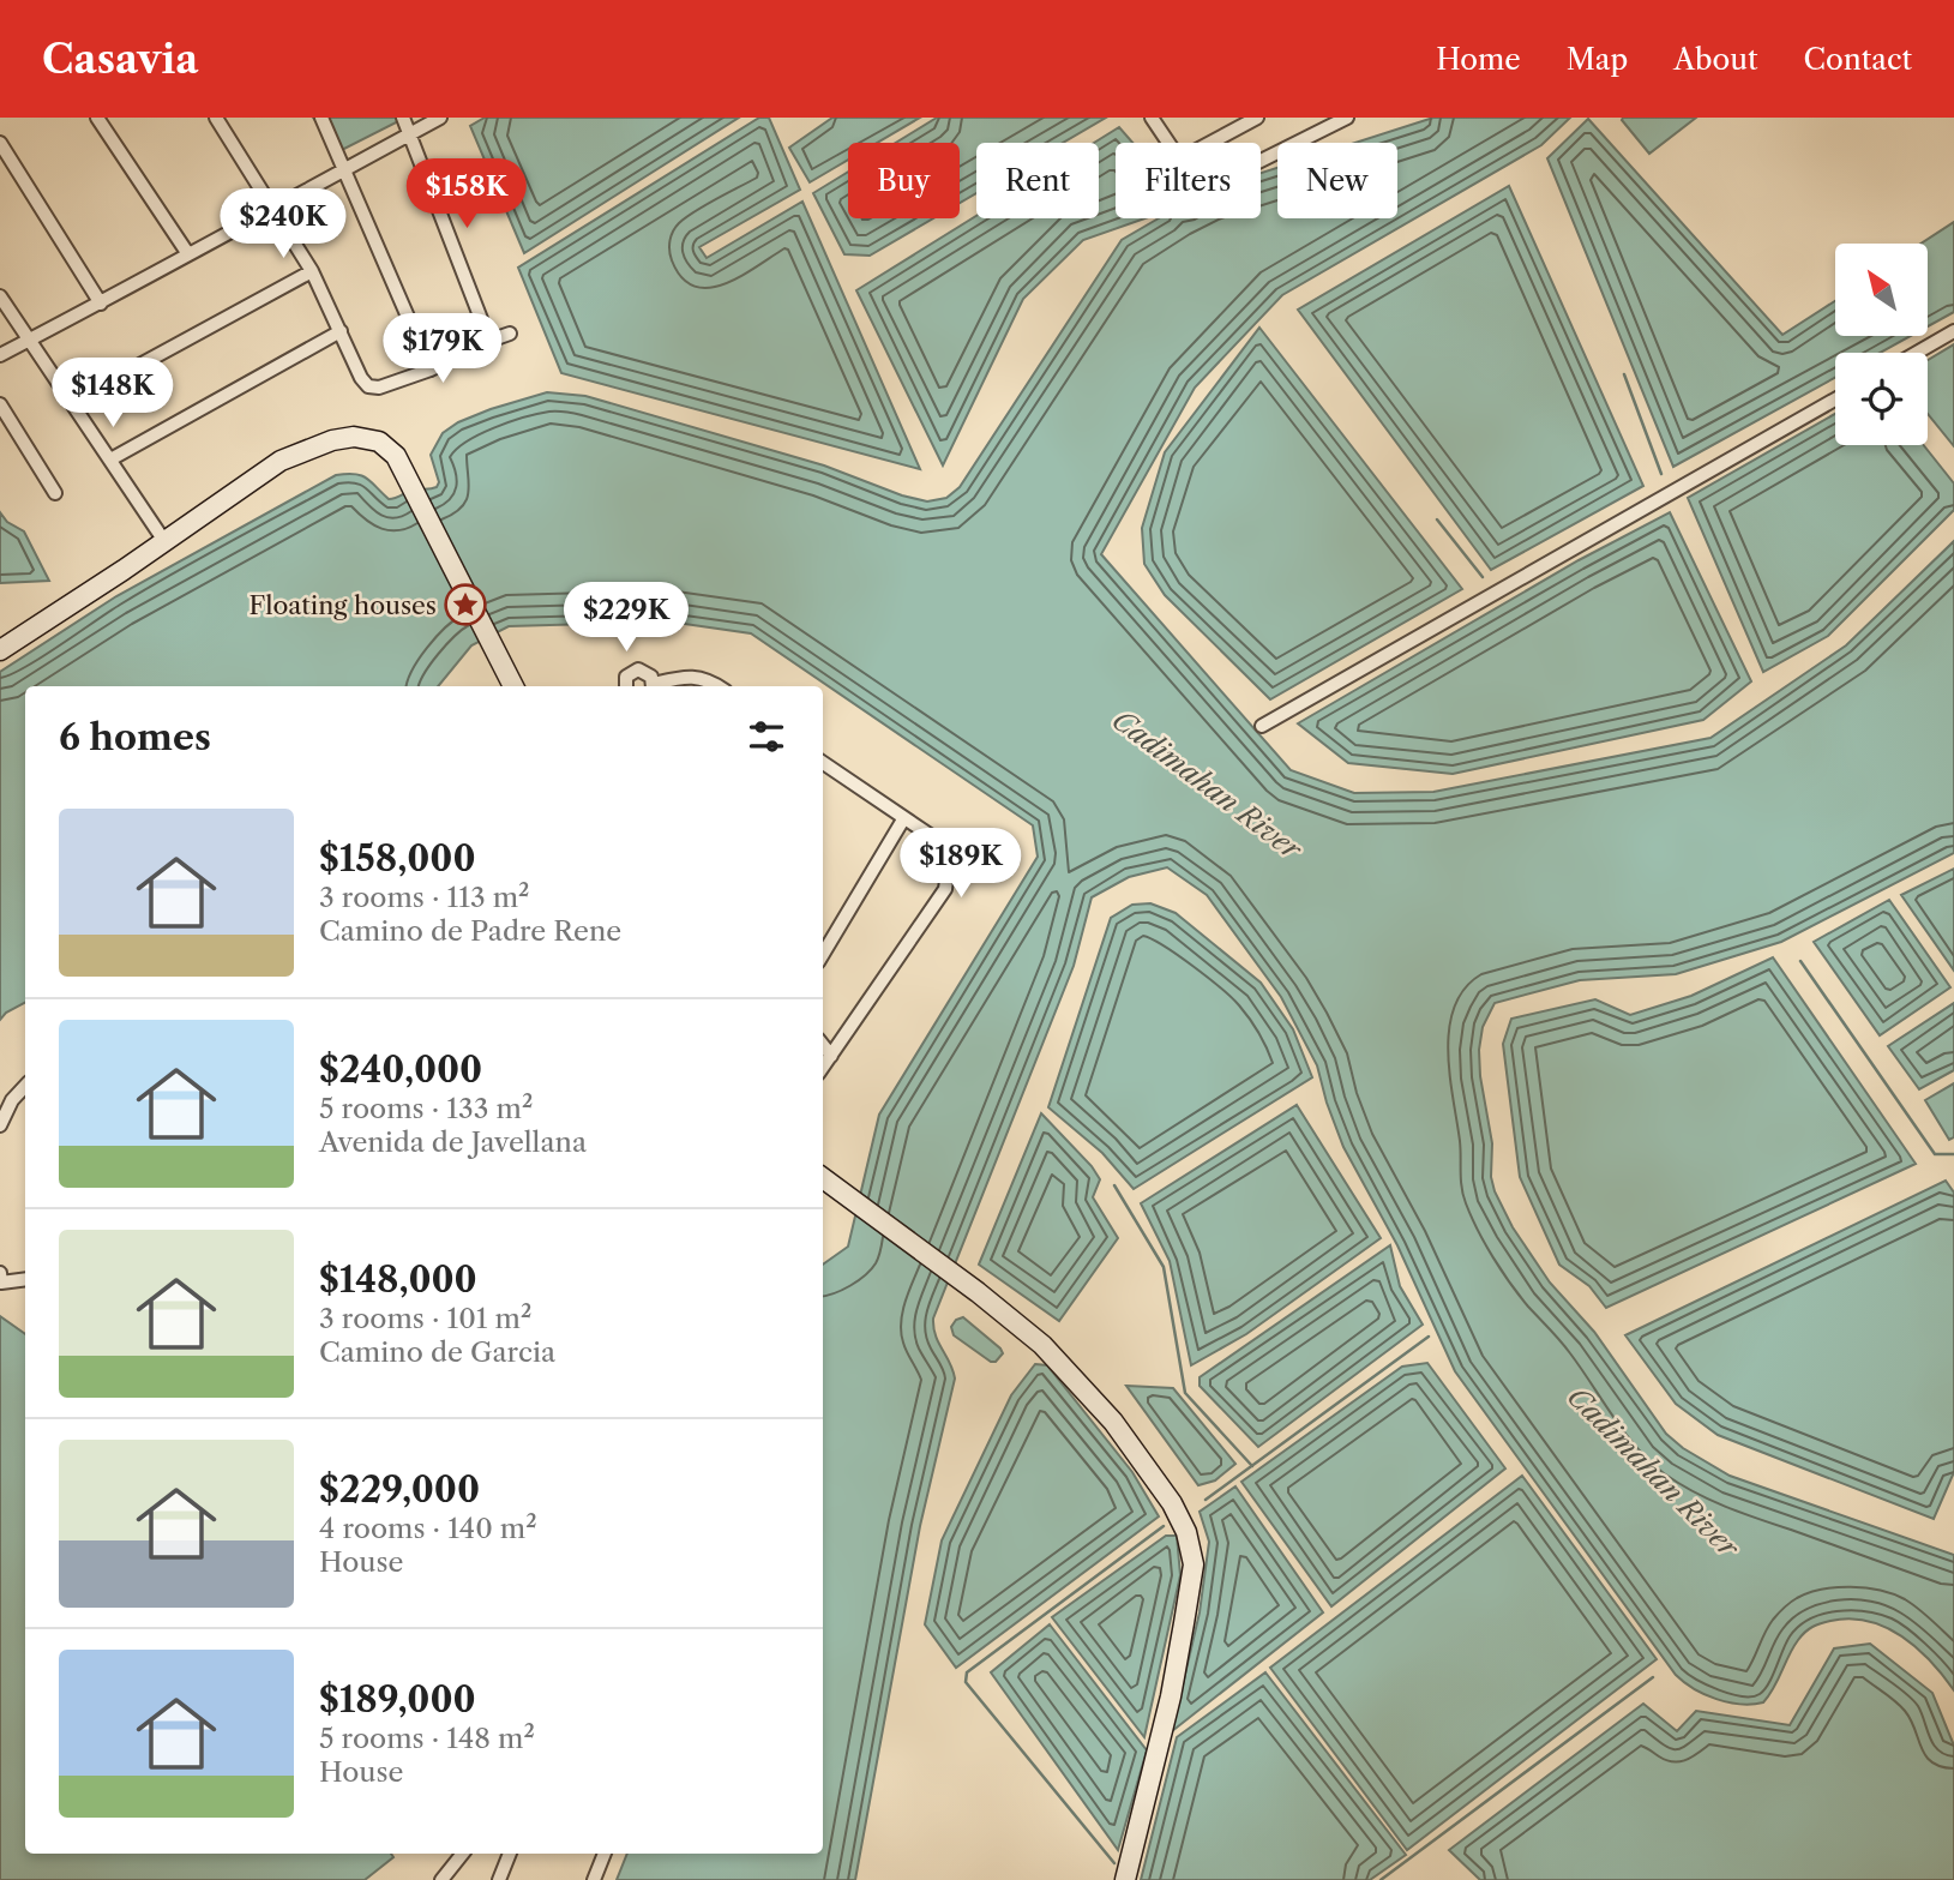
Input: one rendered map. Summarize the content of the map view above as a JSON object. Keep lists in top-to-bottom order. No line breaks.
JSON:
{"water":["Cadimahan River"],"places":{"place":["Floating houses"]},"north":"top left","page":{"header":"Casavia","nav":["Home","Map","About","Contact"],"chip":["Buy","Rent","Filters","New"],"price":["$158K","$240K","$179K","$148K","$229K","$189K"],"heading":"6 homes","list":[{"name":"$158,000","note":"3 rooms · 113 m² · Camino de Padre Rene"},{"name":"$240,000","note":"5 rooms · 133 m² · Avenida de Javellana"},{"name":"$148,000","note":"3 rooms · 101 m² · Camino de Garcia"},{"name":"$229,000","note":"4 rooms · 140 m² · House"},{"name":"$189,000","note":"5 rooms · 148 m² · House"}]}}
